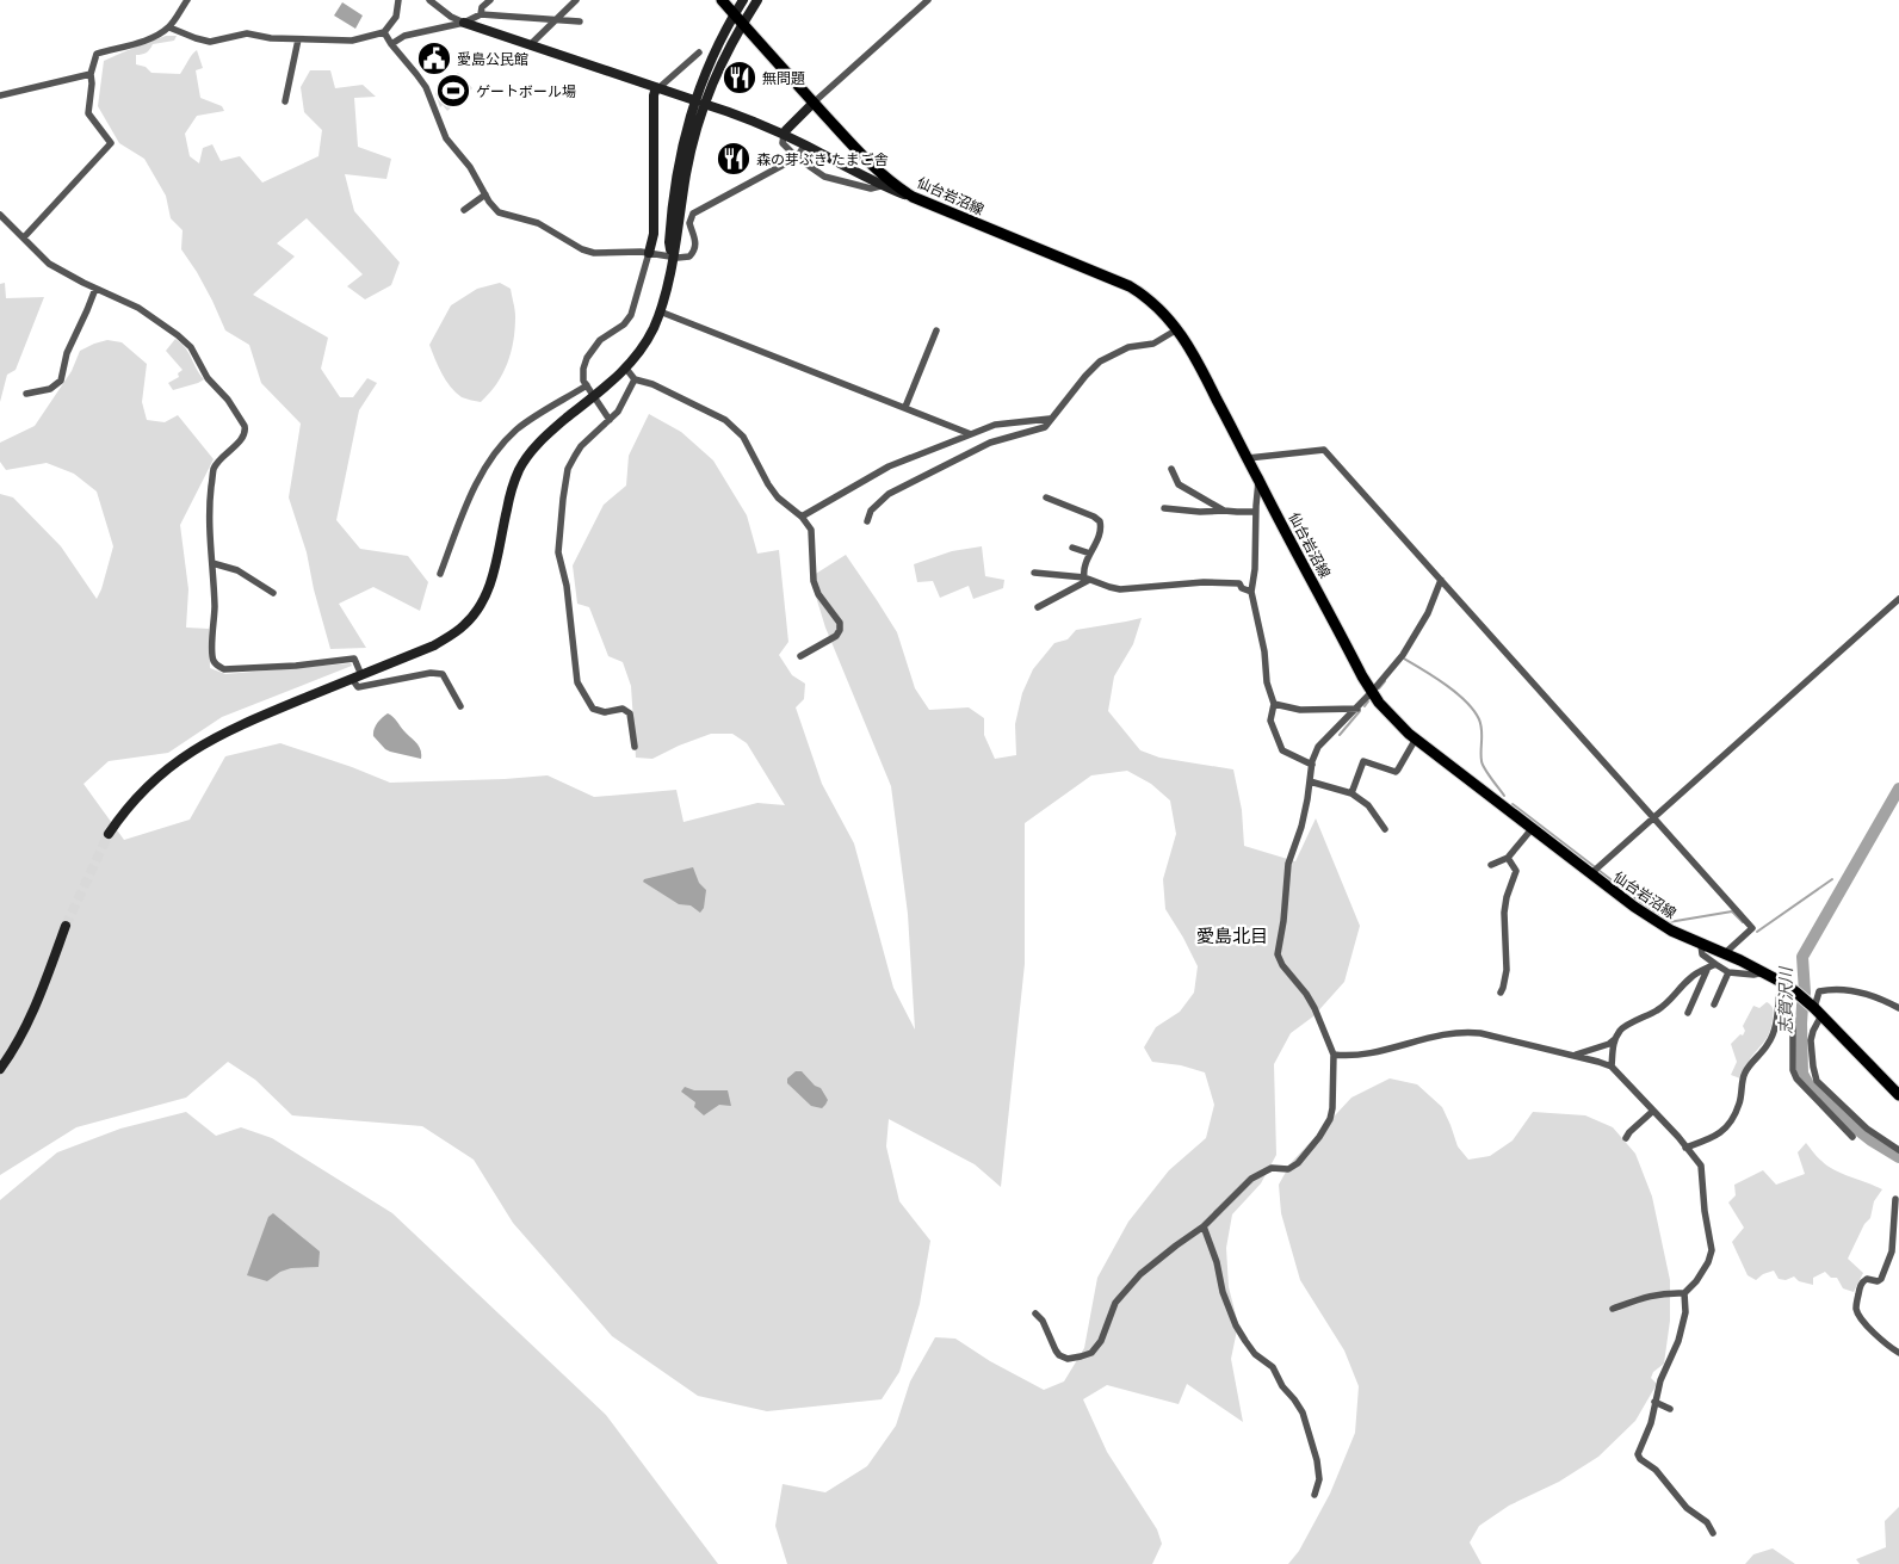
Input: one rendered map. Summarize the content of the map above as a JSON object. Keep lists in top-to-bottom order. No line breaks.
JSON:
{"streets":{"main road":["仙台岩沼線"]},"districts":["愛島北目"],"water":["志賀沢川"],"places":{"public building":["愛島公民館"],"restaurant":["無問題","森の芽ぶき たまご舎"],"sports":["ゲートボール場"]}}
